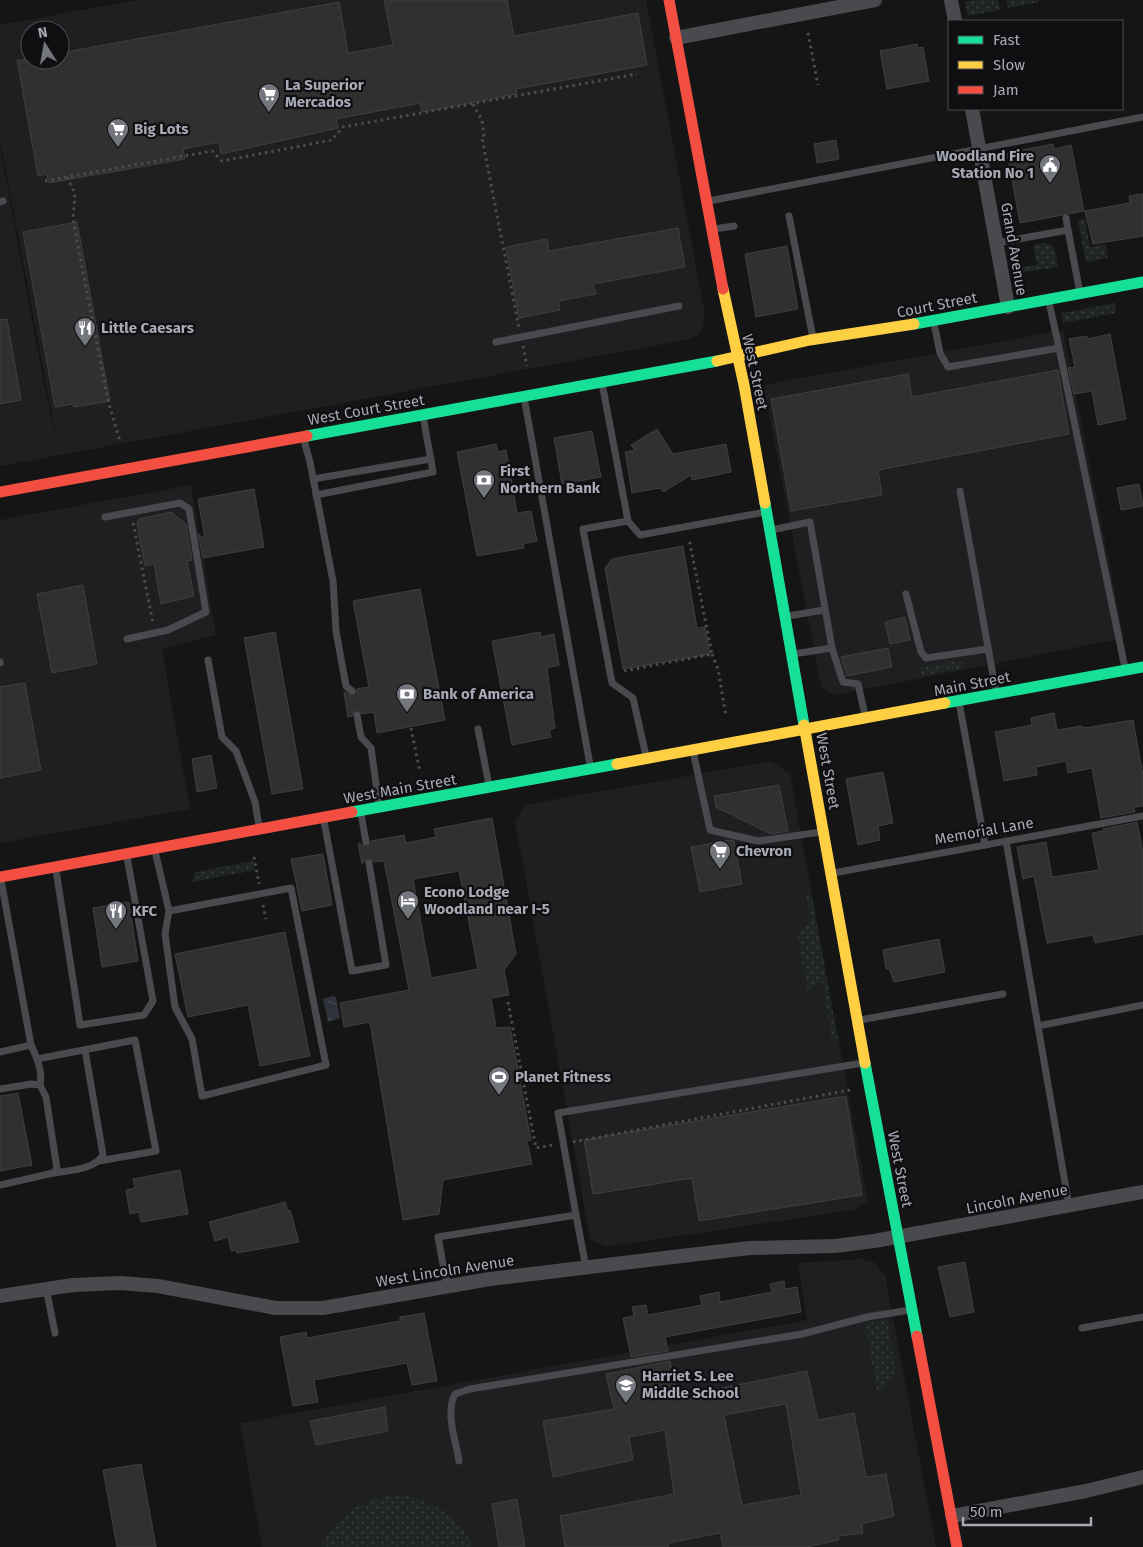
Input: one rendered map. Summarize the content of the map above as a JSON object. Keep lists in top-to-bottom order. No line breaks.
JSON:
{"streets":{"main road":["Court Street","West Street","West Court Street","Main Street","West Main Street"],"street":["Grand Avenue","Lincoln Avenue","West Lincoln Avenue"],"lane":["Memorial Lane"]},"crossings":[["Grand Avenue","Court Street"],["Court Street","West Street"],["Court Street","West Court Street"],["West Street","West Court Street"],["West Street","Main Street"],["West Street","West Main Street"],["West Street","Memorial Lane"],["West Street","Lincoln Avenue"],["West Street","West Lincoln Avenue"],["Main Street","West Main Street"],["Lincoln Avenue","West Lincoln Avenue"]],"places":{"supermarket":["La Superior Mercados","Big Lots","Chevron"],"public building":["Woodland Fire Station No 1"],"restaurant":["Little Caesars","KFC"],"bank":["First Northern Bank","Bank of America"],"hotel":["Econo Lodge Woodland near I-5"],"sports":["Planet Fitness"],"school or university":["Harriet S. Lee Middle School"]},"legend":["Fast","Slow","Jam"],"scale_bar":"50 m","north":"top"}
